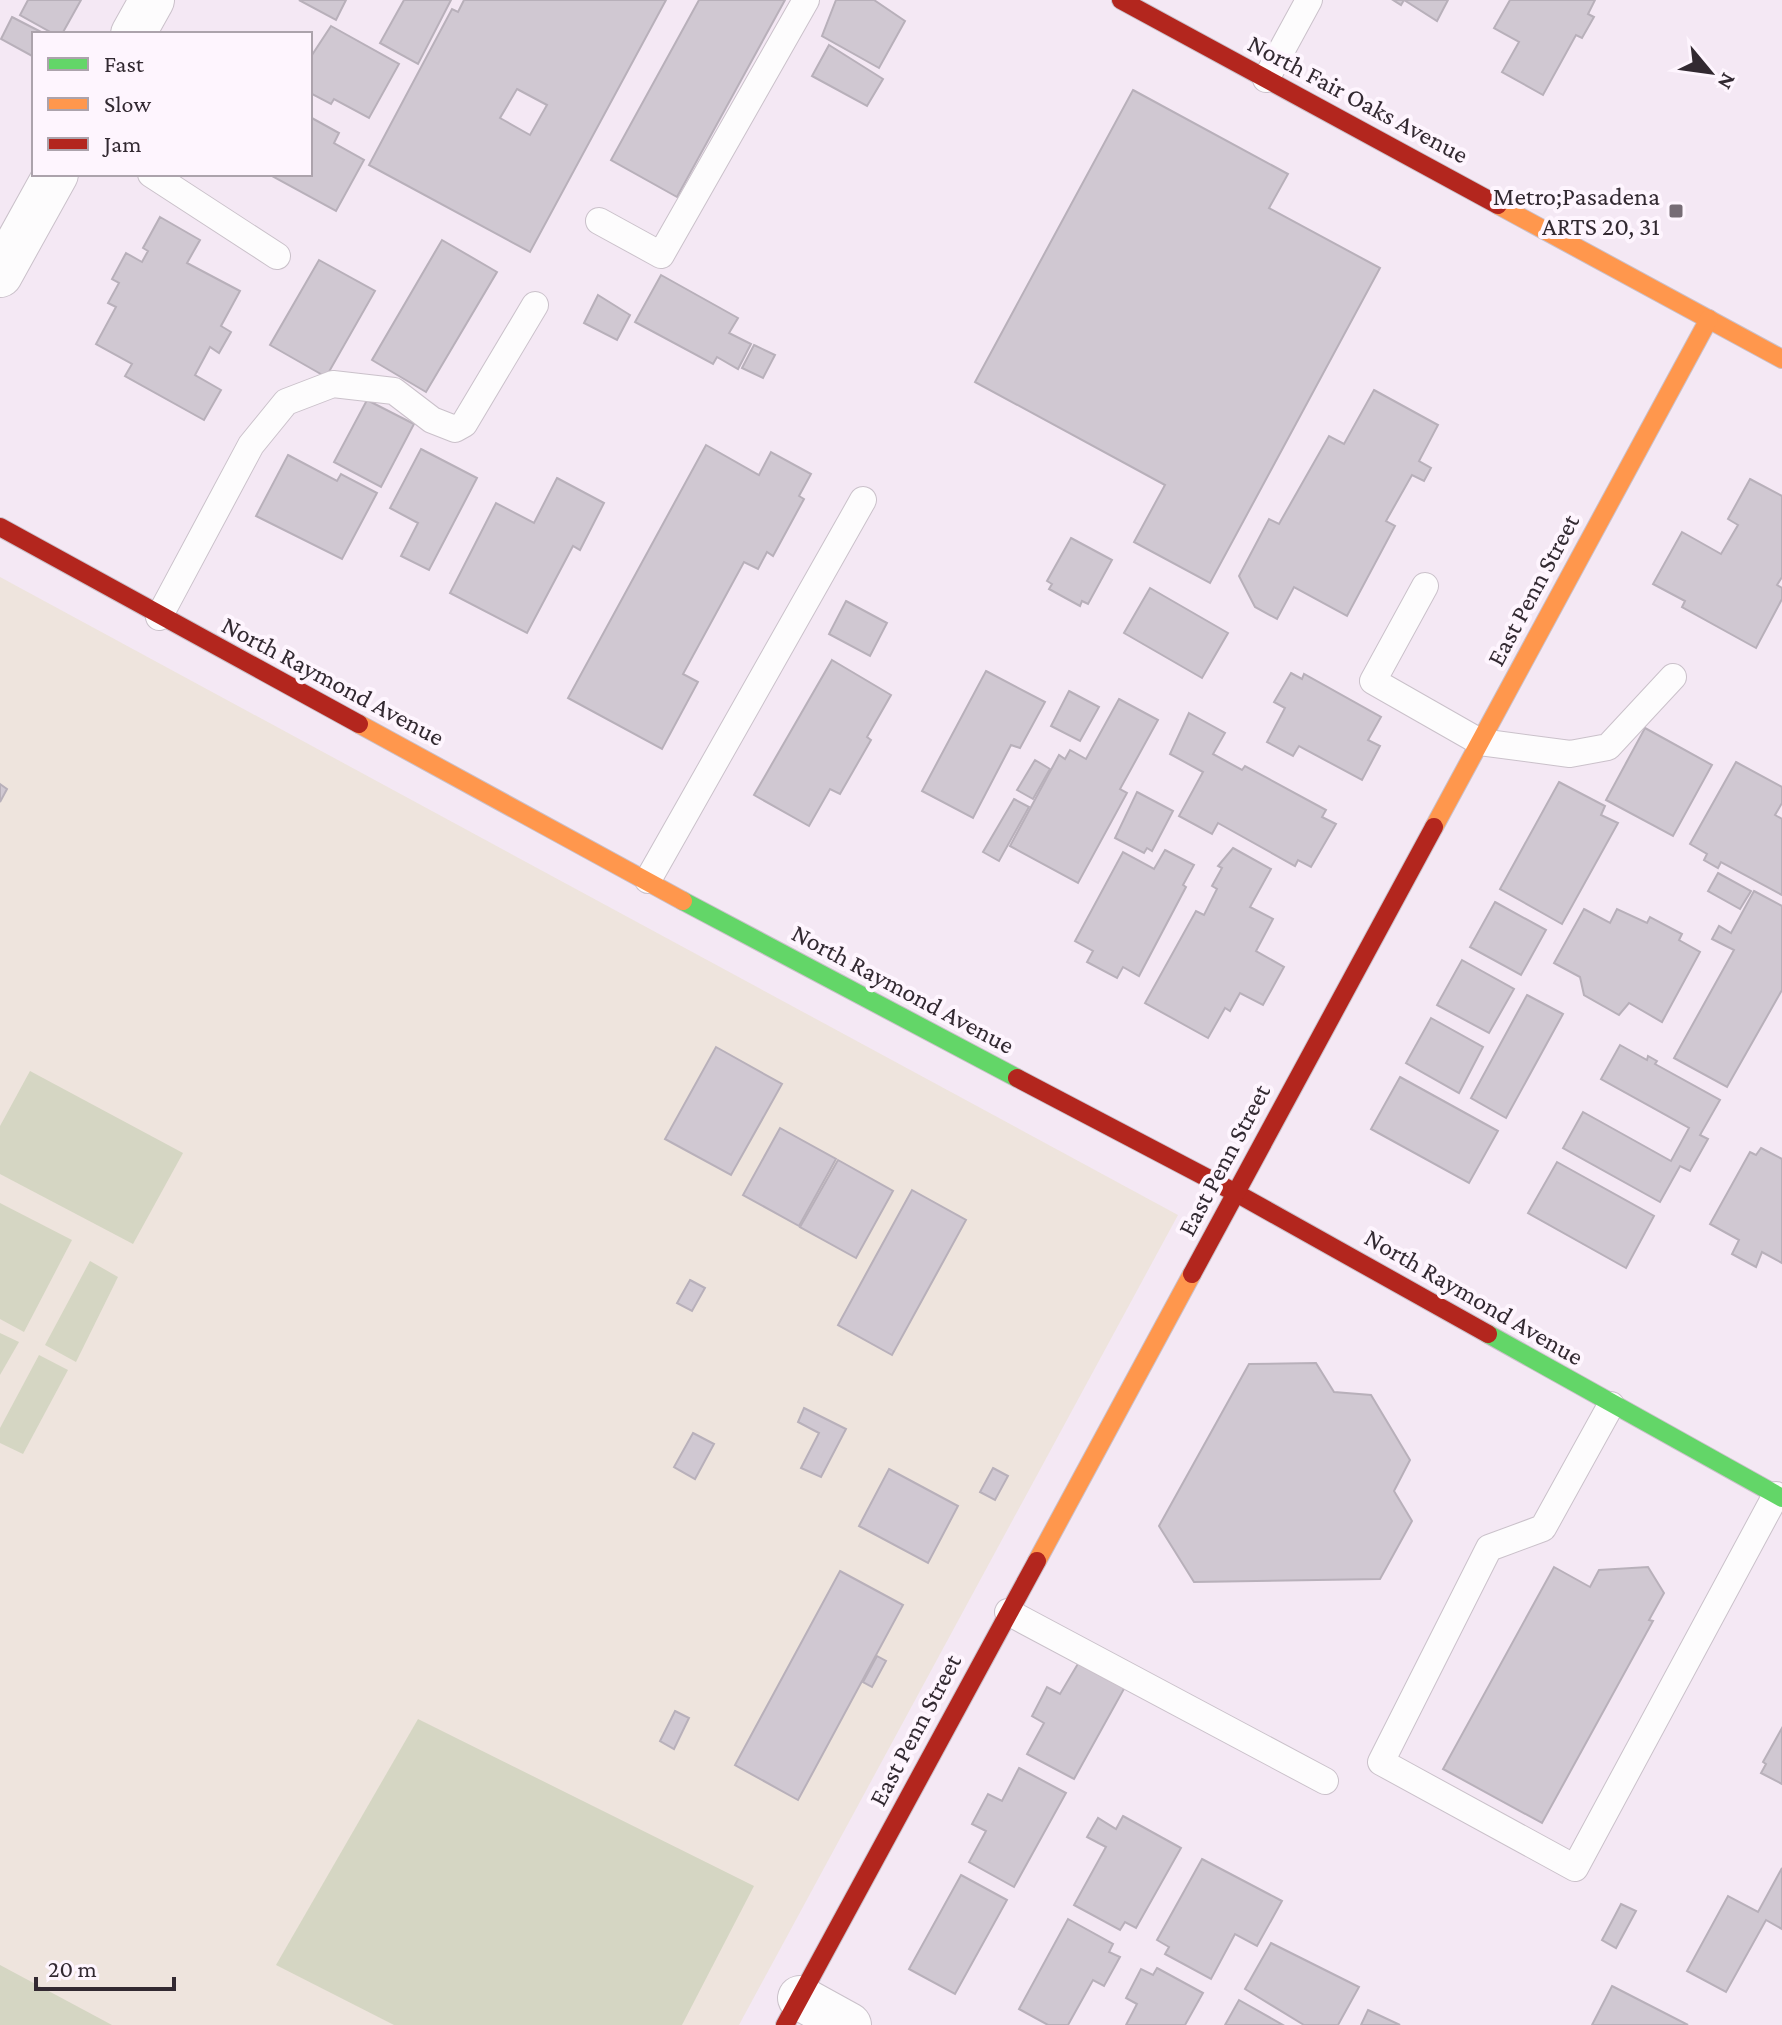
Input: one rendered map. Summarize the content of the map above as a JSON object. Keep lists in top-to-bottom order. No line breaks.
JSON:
{"streets":{"street":["North Fair Oaks Avenue","East Penn Street","North Raymond Avenue"]},"crossings":[["North Fair Oaks Avenue","East Penn Street"],["East Penn Street","North Raymond Avenue"]],"places":{"transit":["Metro;Pasadena ARTS 20, 31"]},"legend":["Fast","Slow","Jam"],"scale_bar":"20 m","north":"bottom right"}
